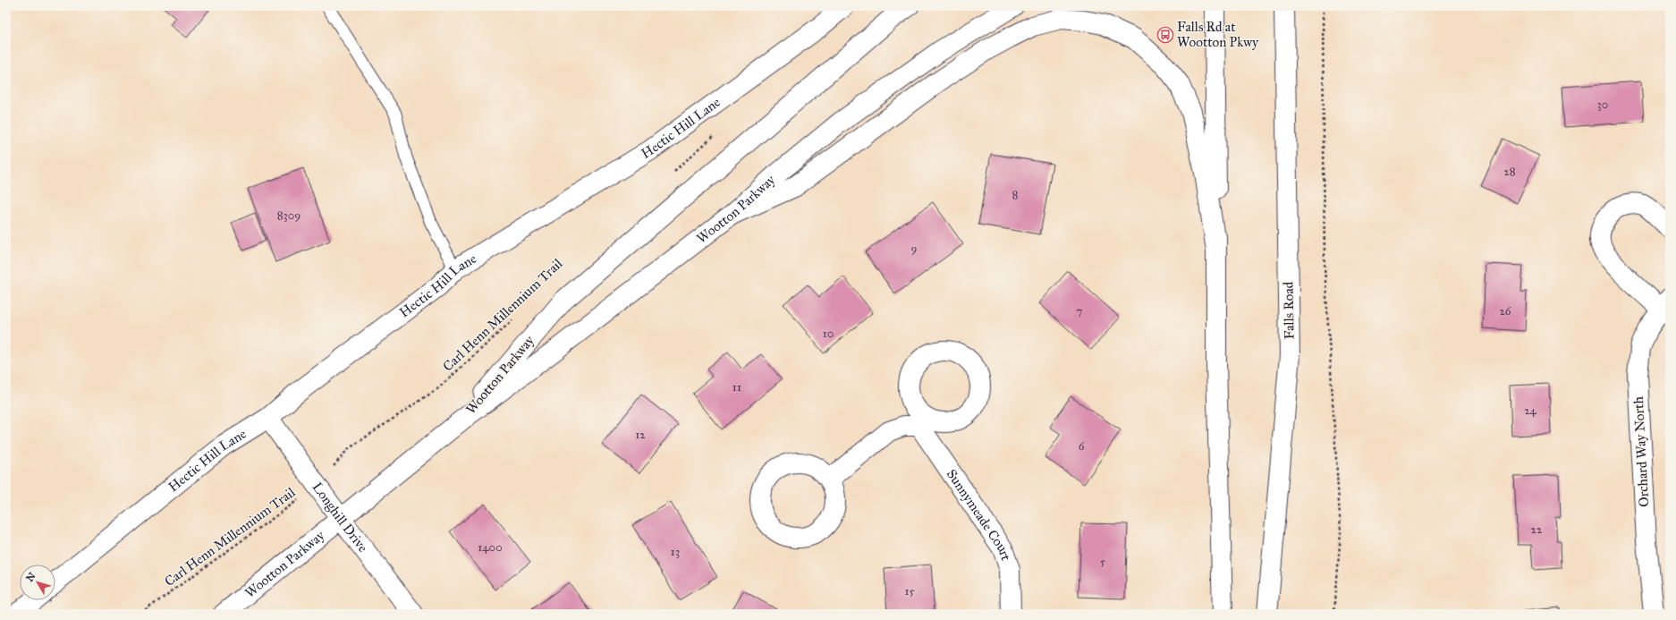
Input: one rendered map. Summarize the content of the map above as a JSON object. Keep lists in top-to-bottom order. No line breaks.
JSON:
{"streets":{"main road":["Hectic Hill Lane","Wootton Parkway","Falls Road","Orchard Way North","Sunnymeade Court","Longhill Drive"],"path":["Carl Henn Millennium Trail"]},"crossings":[["Hectic Hill Lane","Longhill Drive"],["Wootton Parkway","Longhill Drive"],["Carl Henn Millennium Trail","Longhill Drive"]],"places":{"bus stop":["Falls Rd at Wootton Pkwy"]},"house_numbers":["30","28","8","8309","9","7","26","10","11","24","12","6","22","1400","13","5","15"],"north":"top left"}
